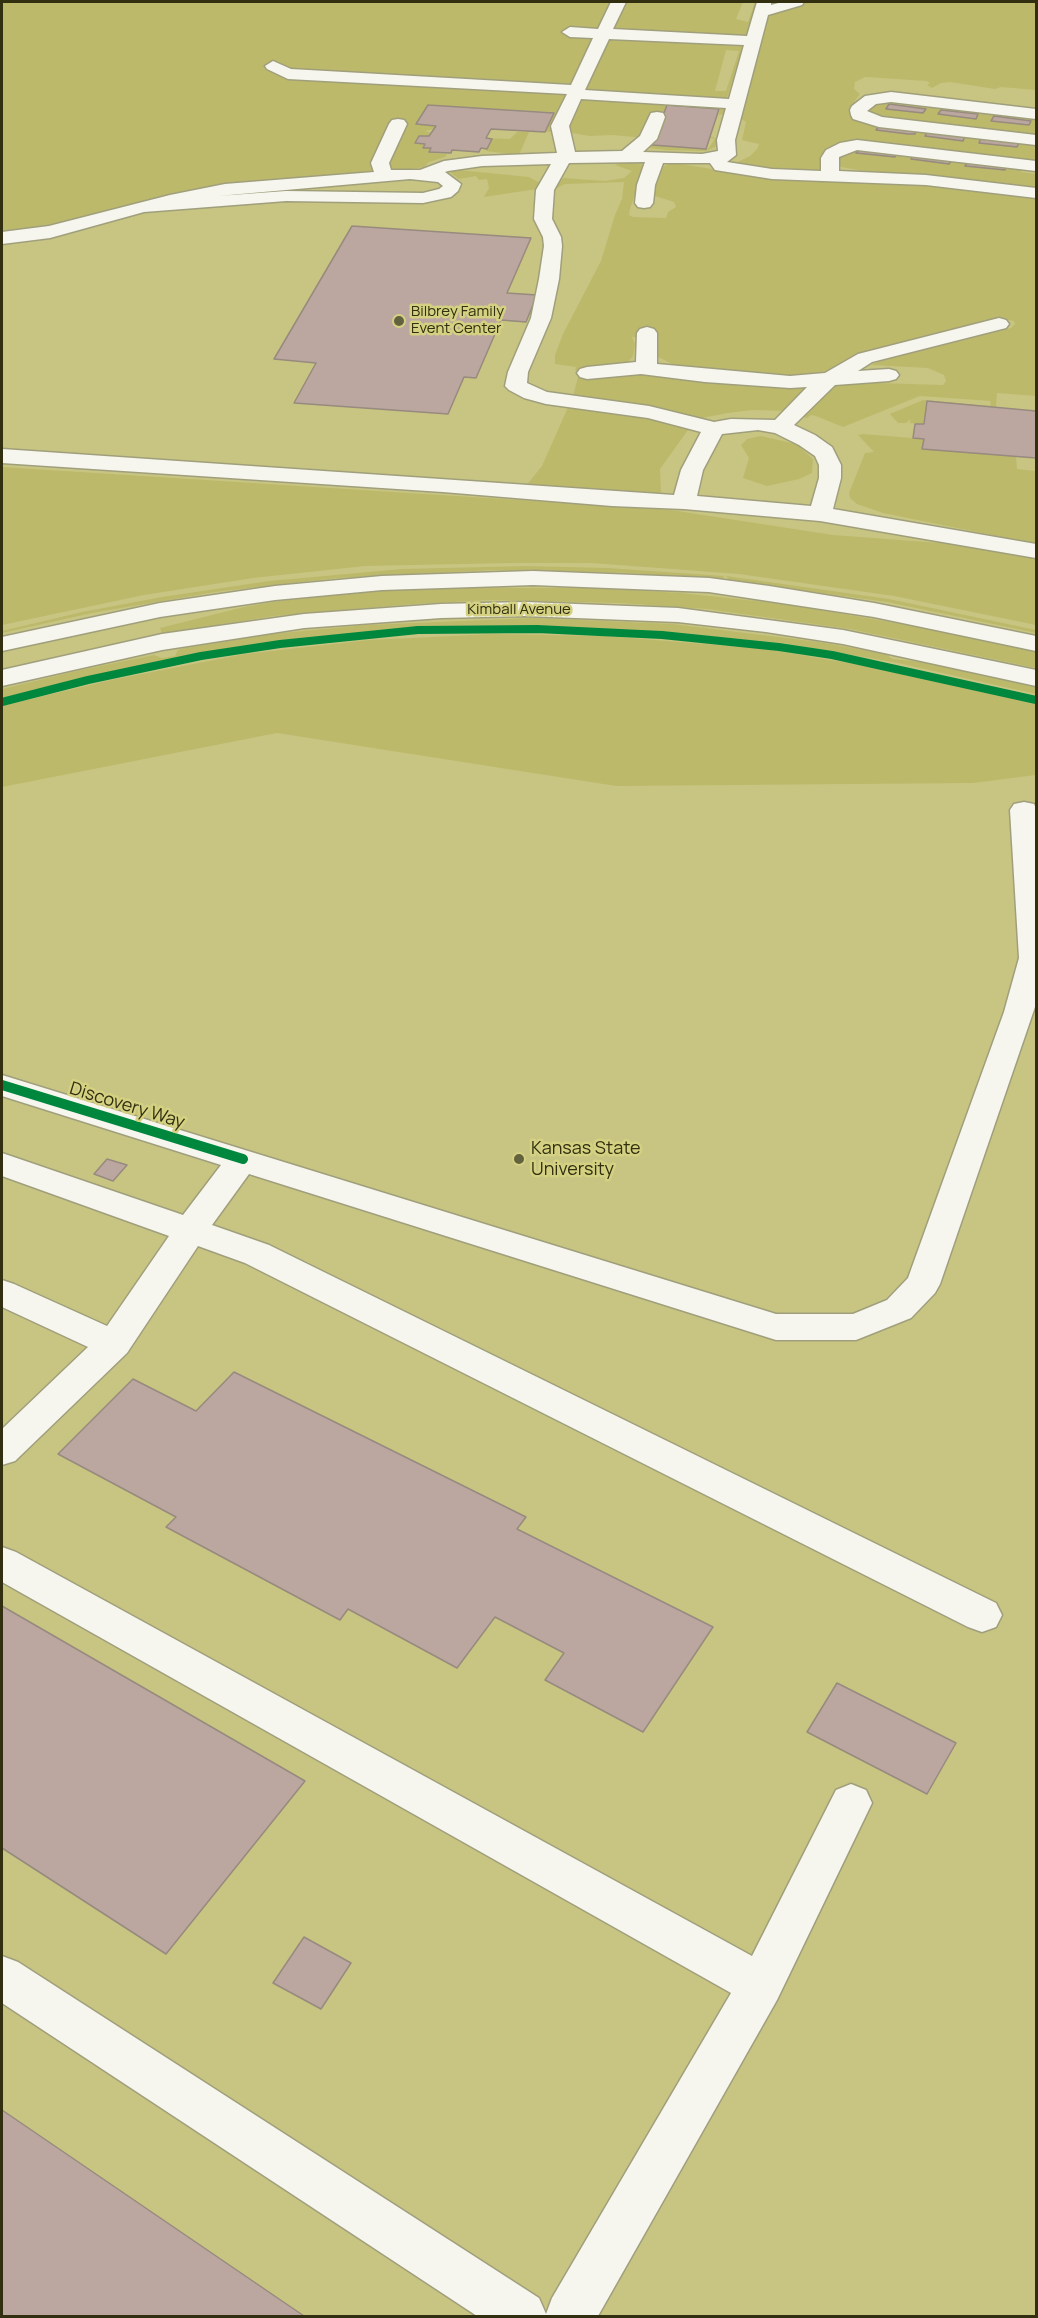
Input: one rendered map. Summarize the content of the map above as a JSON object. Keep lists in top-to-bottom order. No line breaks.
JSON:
{"streets":{"main road":["Kimball Avenue","Discovery Way"]},"places":["Bilbrey Family Event Center","Kansas State University"]}
